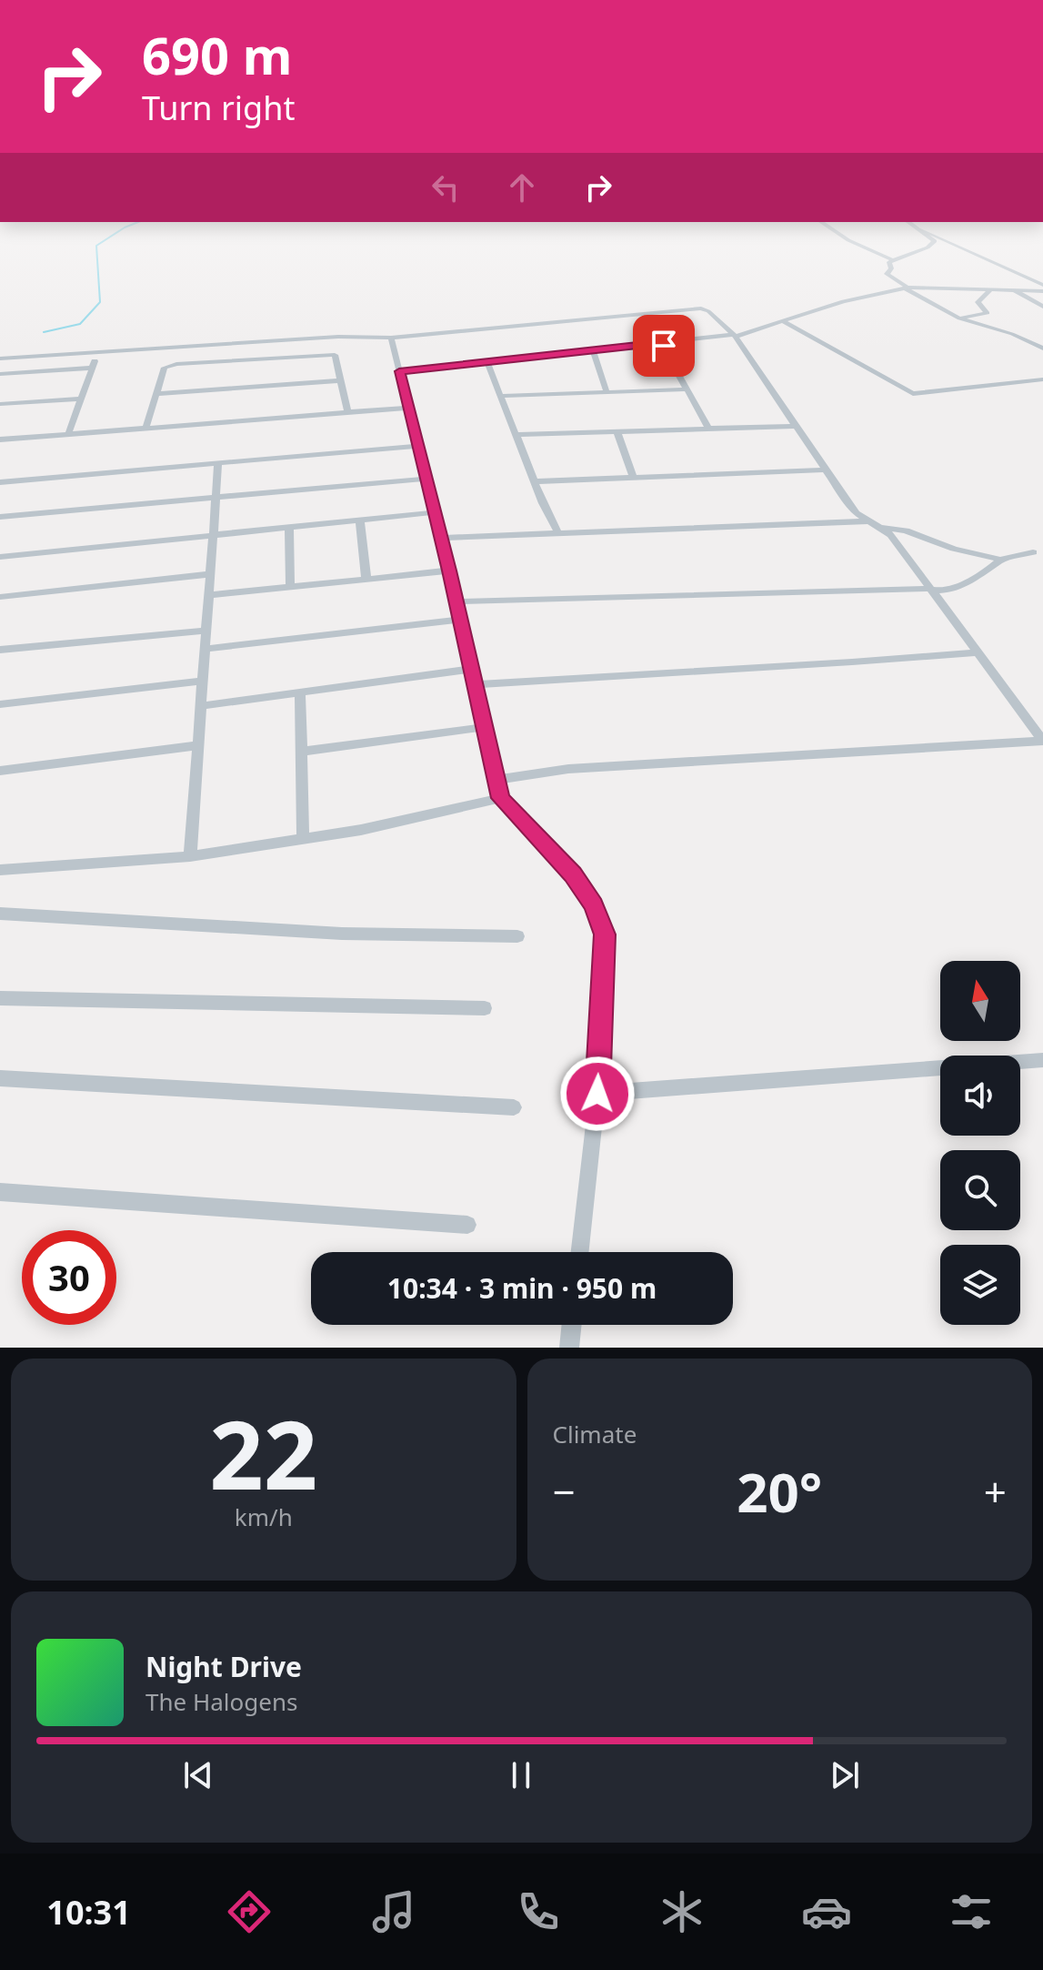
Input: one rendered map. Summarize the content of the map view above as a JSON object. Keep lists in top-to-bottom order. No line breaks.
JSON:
{"north":"top","page":{"turn":["690 m","Turn right"],"limit":"30","trip":"10:34 · 3 min · 950 m","tile":[["22","km/h"],"Climate"],"heat":["−","20°","+"],"song":["Night Drive","The Halogens"],"tabs":"10:31"}}
